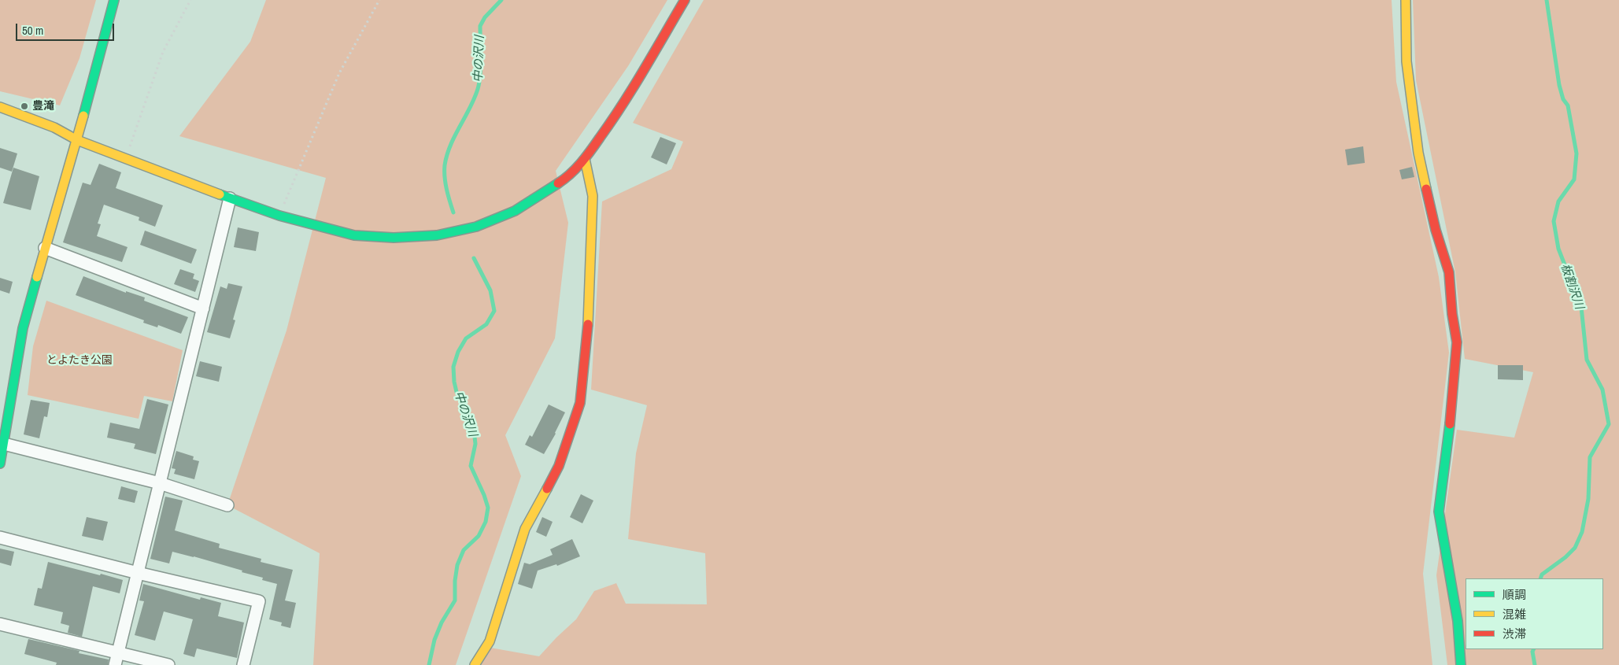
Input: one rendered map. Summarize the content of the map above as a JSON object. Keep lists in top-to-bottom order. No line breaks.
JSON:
{"water":["中の沢川","板割沢川"],"parks":["とよたき公園"],"places":["豊滝"],"legend":["順調","混雑","渋滞"],"scale_bar":"50 m"}
